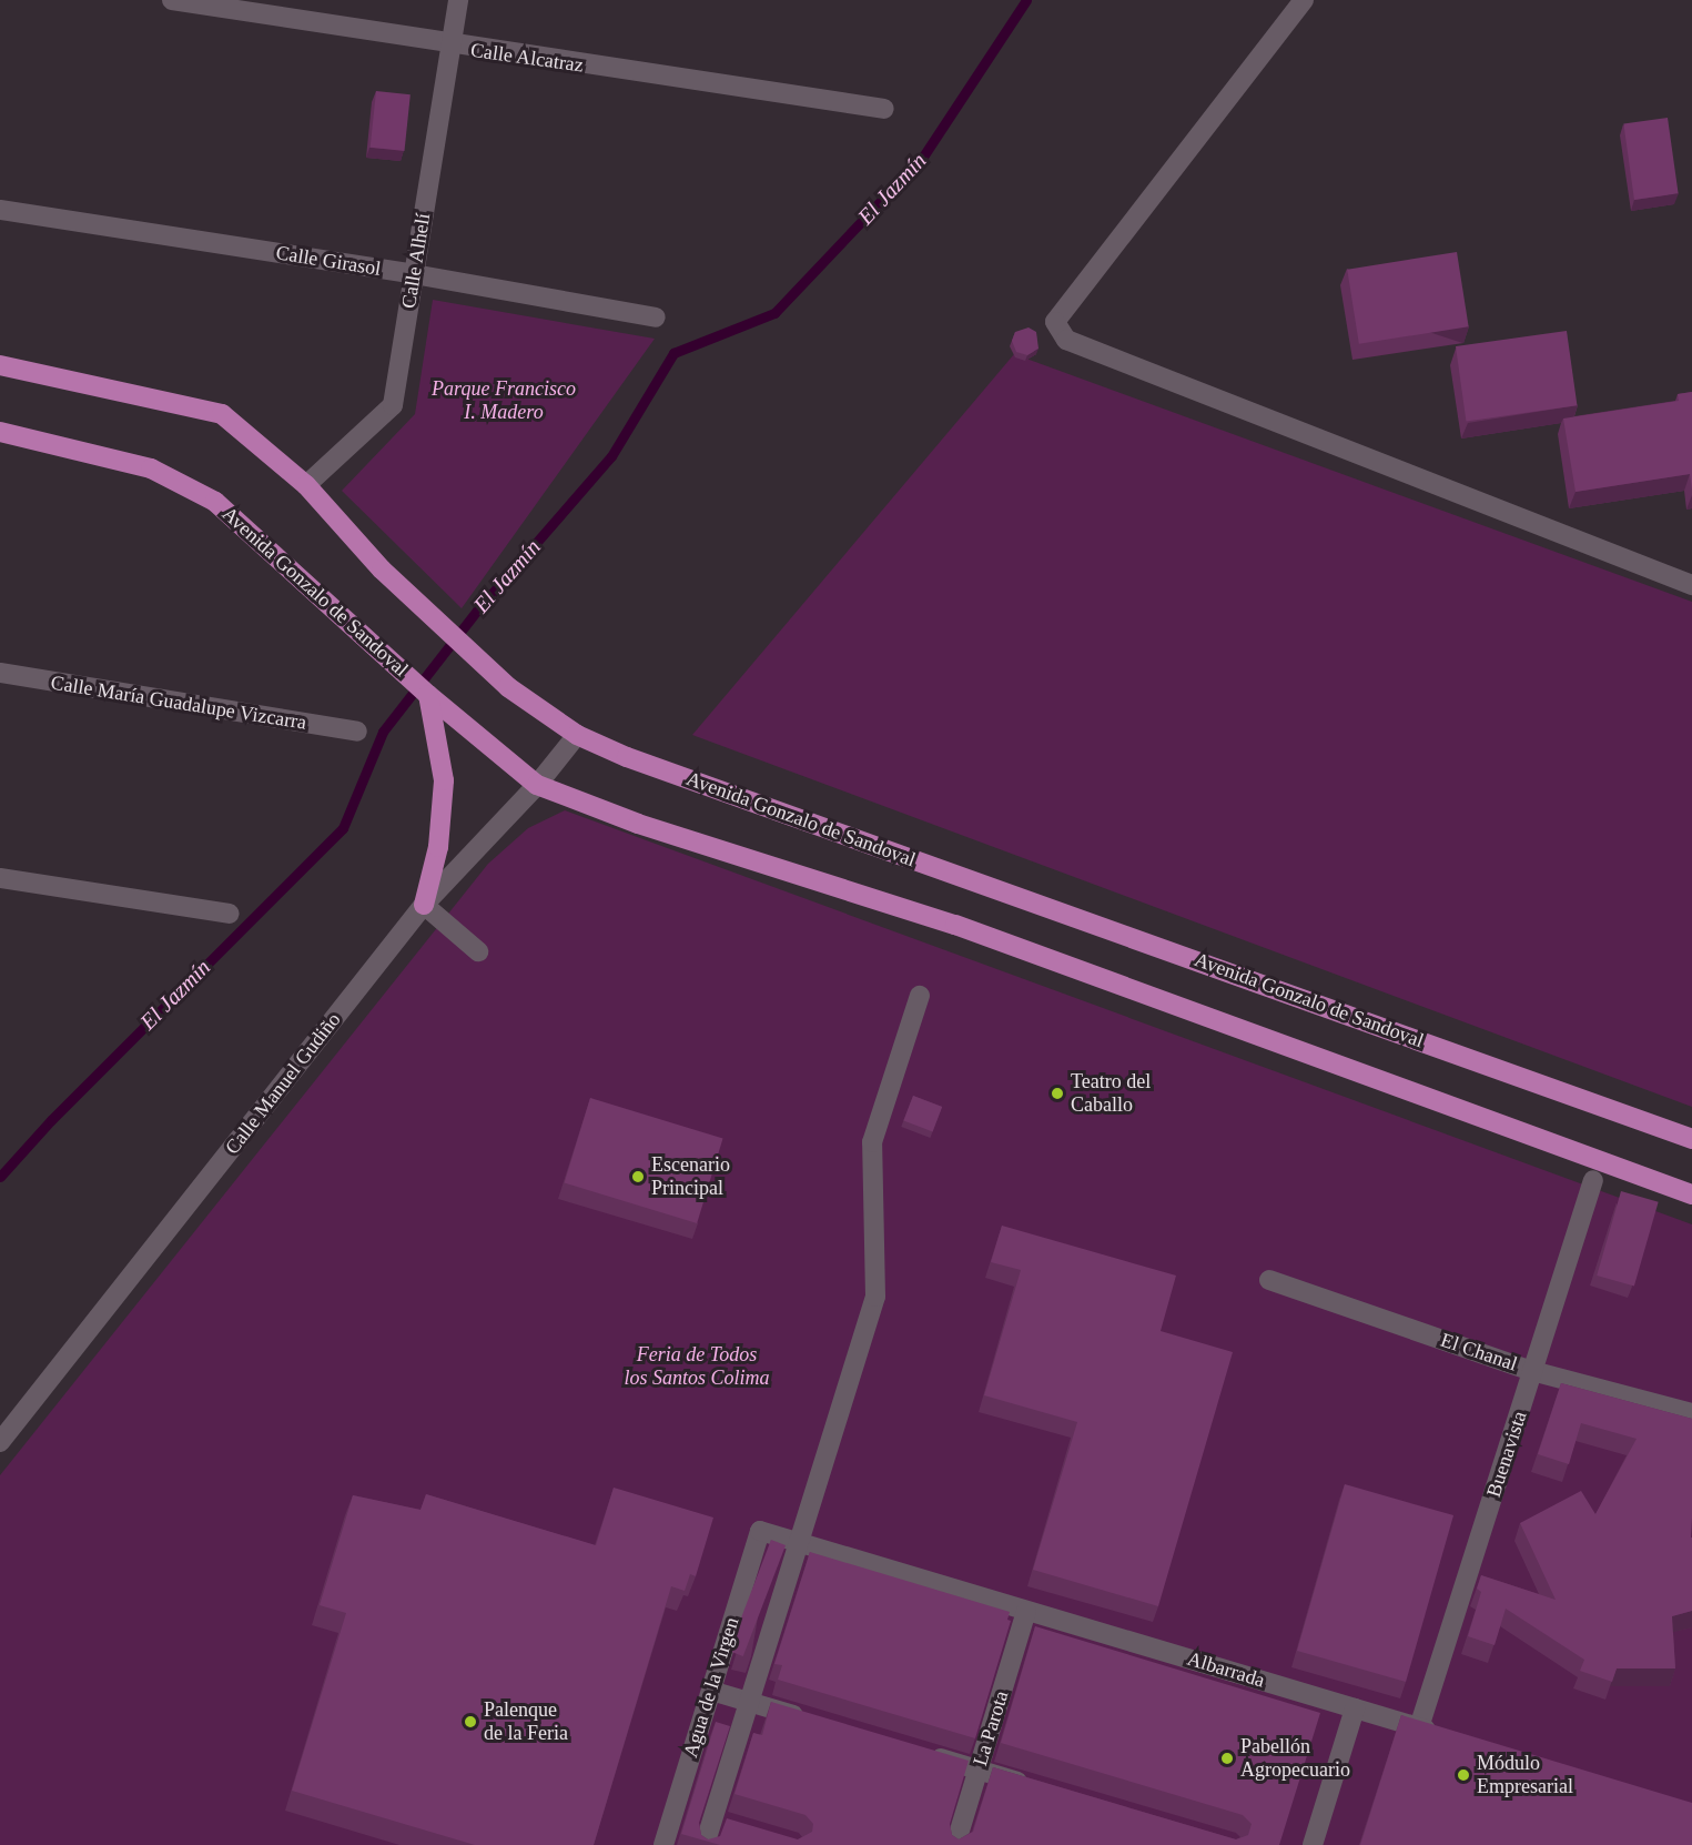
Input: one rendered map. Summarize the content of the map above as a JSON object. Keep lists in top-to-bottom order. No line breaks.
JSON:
{"streets":{"main road":["Avenida Gonzalo de Sandoval"],"street":["Calle Alcatraz","Calle Girasol","Calle Alhelí","Calle María Guadalupe Vizcarra","Calle Manuel Gudiño","El Chanal","Buenavista","Albarrada","Agua de la Virgen","La Parota"]},"crossings":[["Calle Alcatraz","Calle Alhelí"],["Calle Girasol","Calle Alhelí"],["Calle Alhelí","Avenida Gonzalo de Sandoval"],["Avenida Gonzalo de Sandoval","Calle Manuel Gudiño"],["El Chanal","Buenavista"],["Buenavista","Albarrada"],["Albarrada","Agua de la Virgen"],["Albarrada","La Parota"]],"water":["El Jazmín"],"parks":["Parque Francisco I. Madero","Feria de Todos los Santos Colima"],"places":["Teatro del Caballo","Escenario Principal","Palenque de la Feria","Pabellón Agropecuario","Módulo Empresarial"]}
